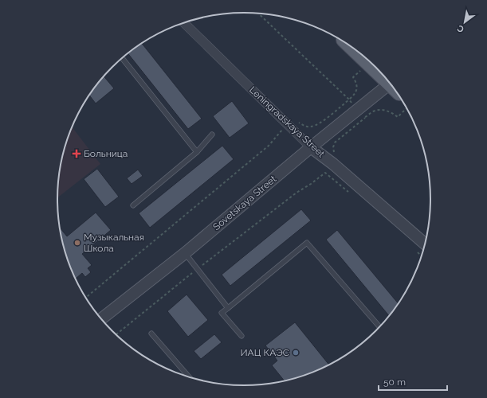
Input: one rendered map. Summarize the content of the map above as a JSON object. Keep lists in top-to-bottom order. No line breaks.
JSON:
{"streets":{"street":["Leningradskaya Street","Sovetskaya Street"]},"crossings":[["Leningradskaya Street","Sovetskaya Street"]],"places":{"health":["Больница"],"other":["Музыкальная Школа","ИАЦ КАЭС"]},"scale_bar":"50 m","north":"bottom left"}
